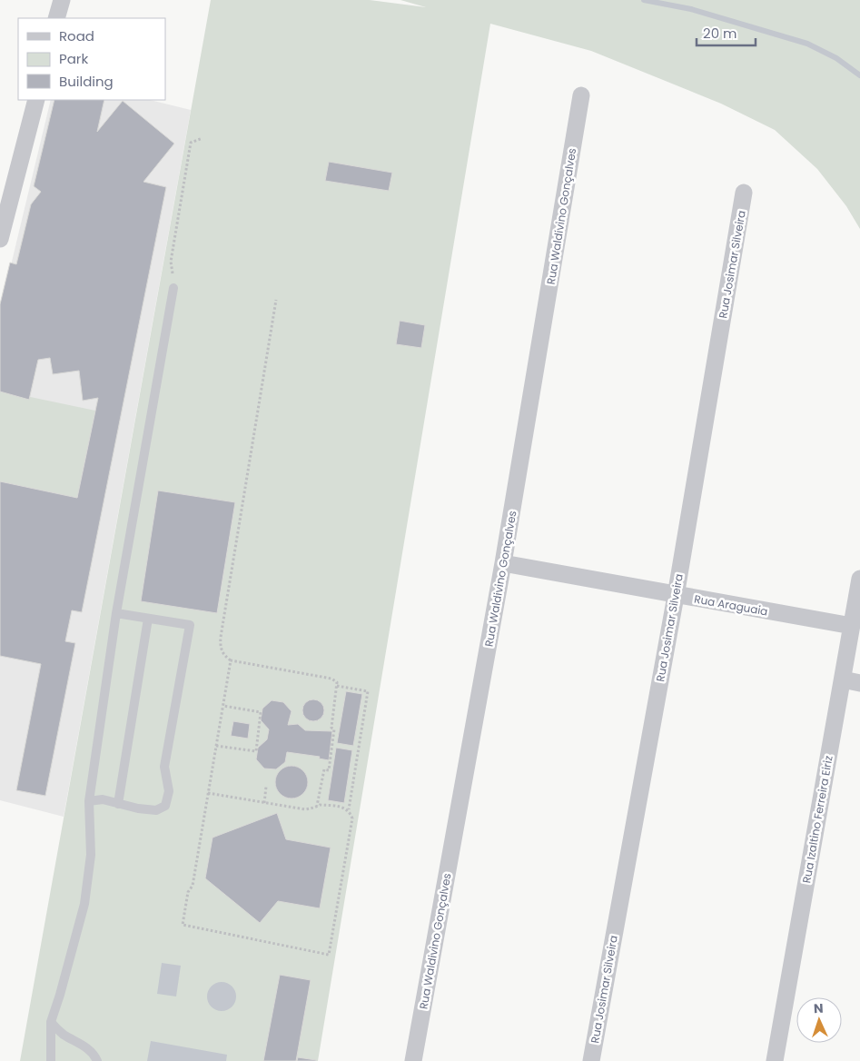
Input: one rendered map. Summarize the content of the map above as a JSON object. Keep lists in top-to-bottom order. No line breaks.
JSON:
{"streets":{"street":["Rua Waldivino Gonçalves","Rua Josimar Silveira","Rua Araguaia","Rua Izaltino Ferreira Eiriz"]},"crossings":[["Rua Waldivino Gonçalves","Rua Araguaia"],["Rua Josimar Silveira","Rua Araguaia"],["Rua Araguaia","Rua Izaltino Ferreira Eiriz"]],"legend":["Road","Park","Building"],"scale_bar":"20 m","north":"top"}
